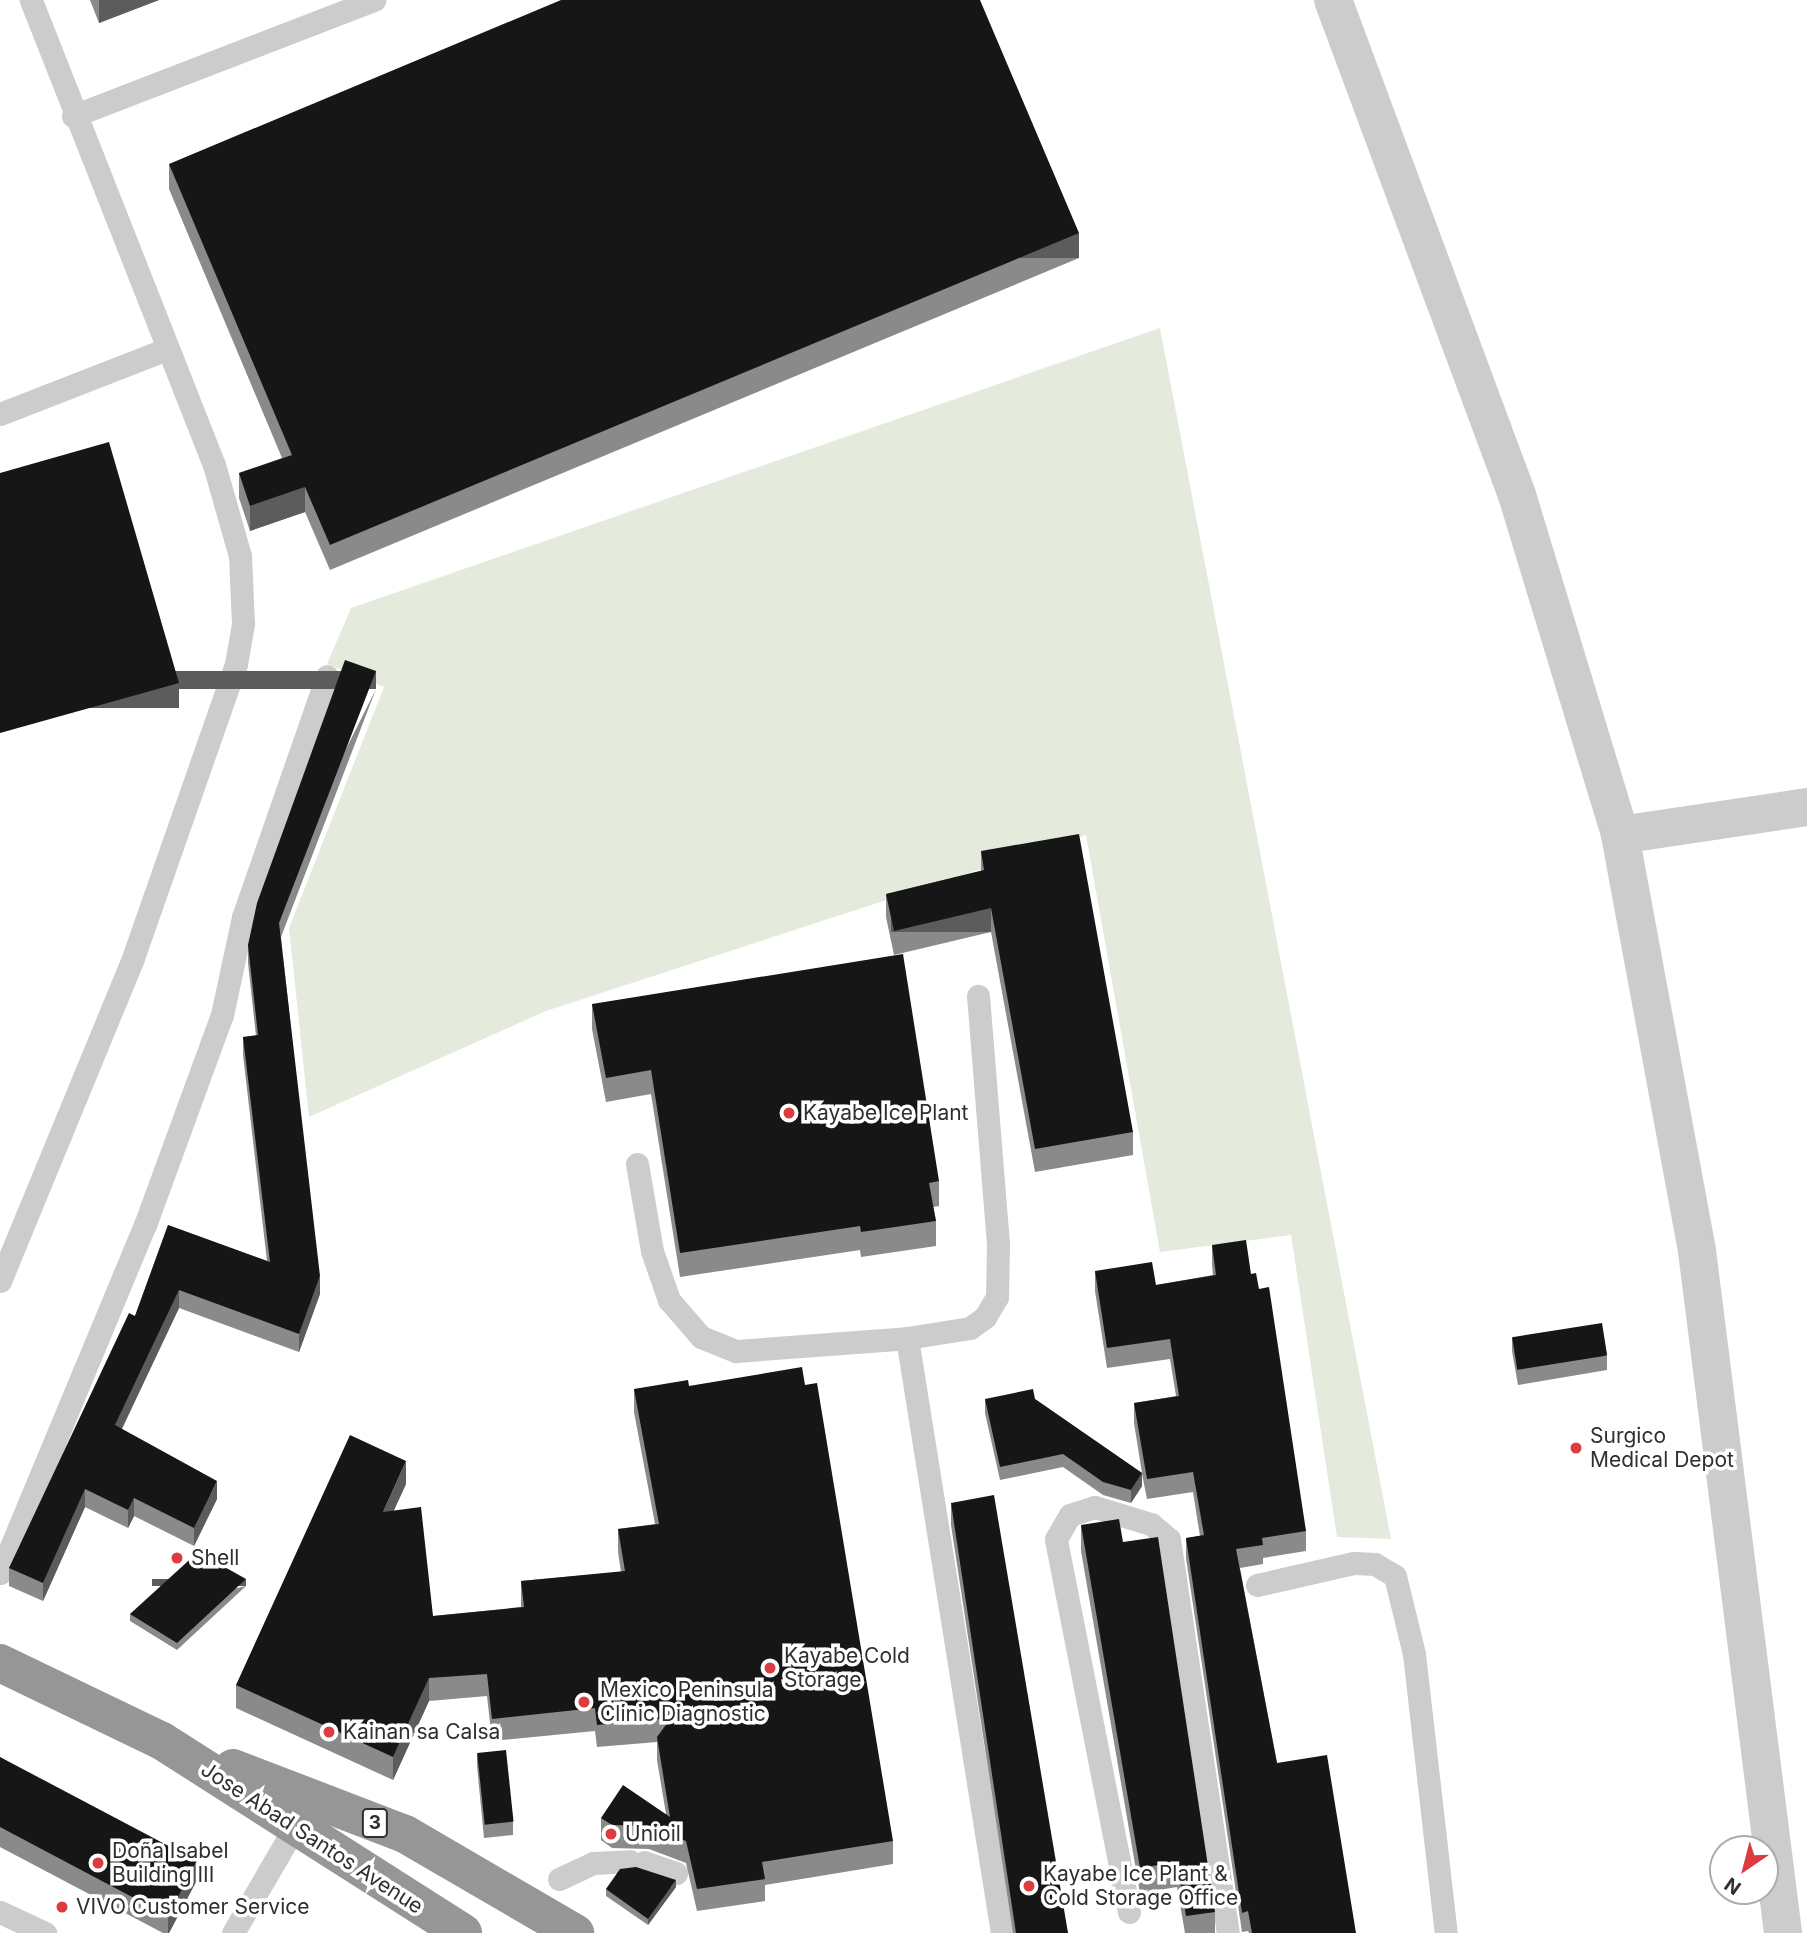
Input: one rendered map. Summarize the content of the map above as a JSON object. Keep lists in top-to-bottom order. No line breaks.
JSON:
{"streets":{"highway":["3","Jose Abad Santos Avenue"]},"places":["Kayabe Ice Plant","Surgico Medical Depot","Shell","Kayabe Cold Storage","Mexico Peninsula Clinic Diagnostic","Kainan sa Calsa","Unioil","Doña Isabel Building III","Kayabe Ice Plant & Cold Storage Office","VIVO Customer Service"],"north":"bottom left"}
